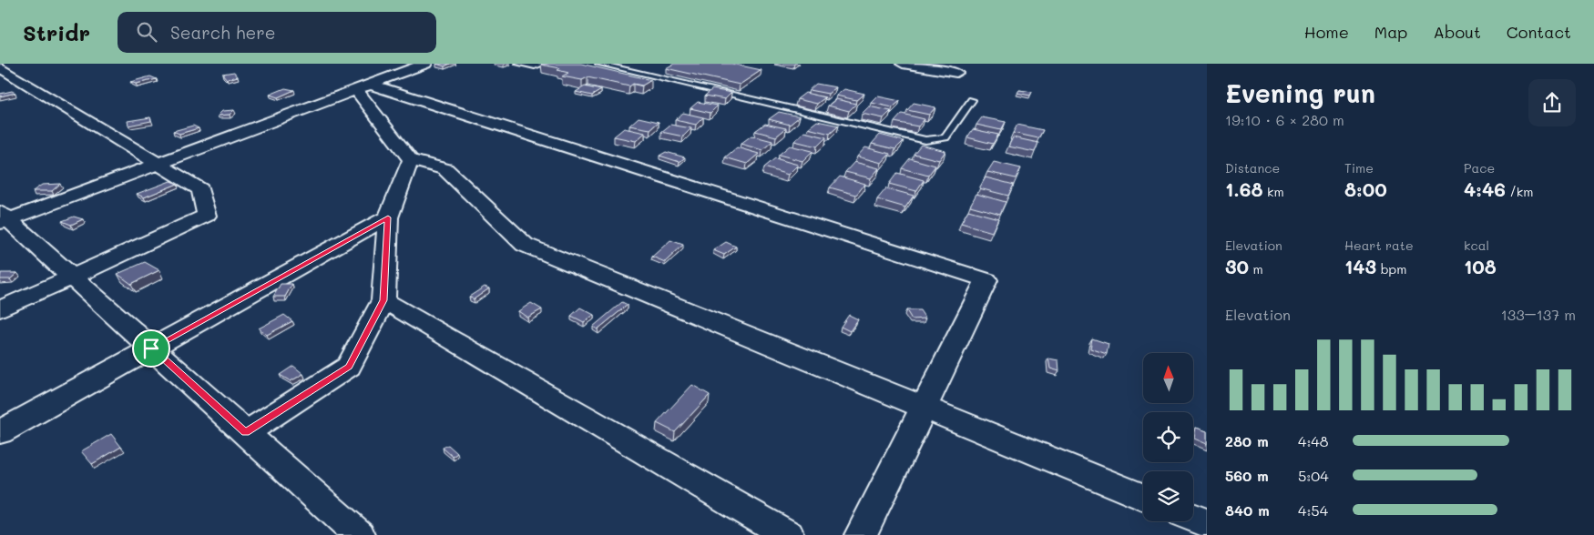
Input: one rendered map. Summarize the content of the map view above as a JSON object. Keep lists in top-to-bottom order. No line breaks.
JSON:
{"north":"top","page":{"header":"Stridr","search":"Search here","nav":["Home","Map","About","Contact"],"heading":["Evening run","19:10 · 6 × 280 m"],"stats":[["Distance","1.68 km"],["Time","8:00"],["Pace","4:46 /km"],["Elevation","30 m"],["Heart rate","143 bpm"],["kcal","108"]],"chart":["Elevation","133–137 m"],"list":[{"name":"280 m","note":"4:48"},{"name":"560 m","note":"5:04"},{"name":"840 m","note":"4:54"}]}}
